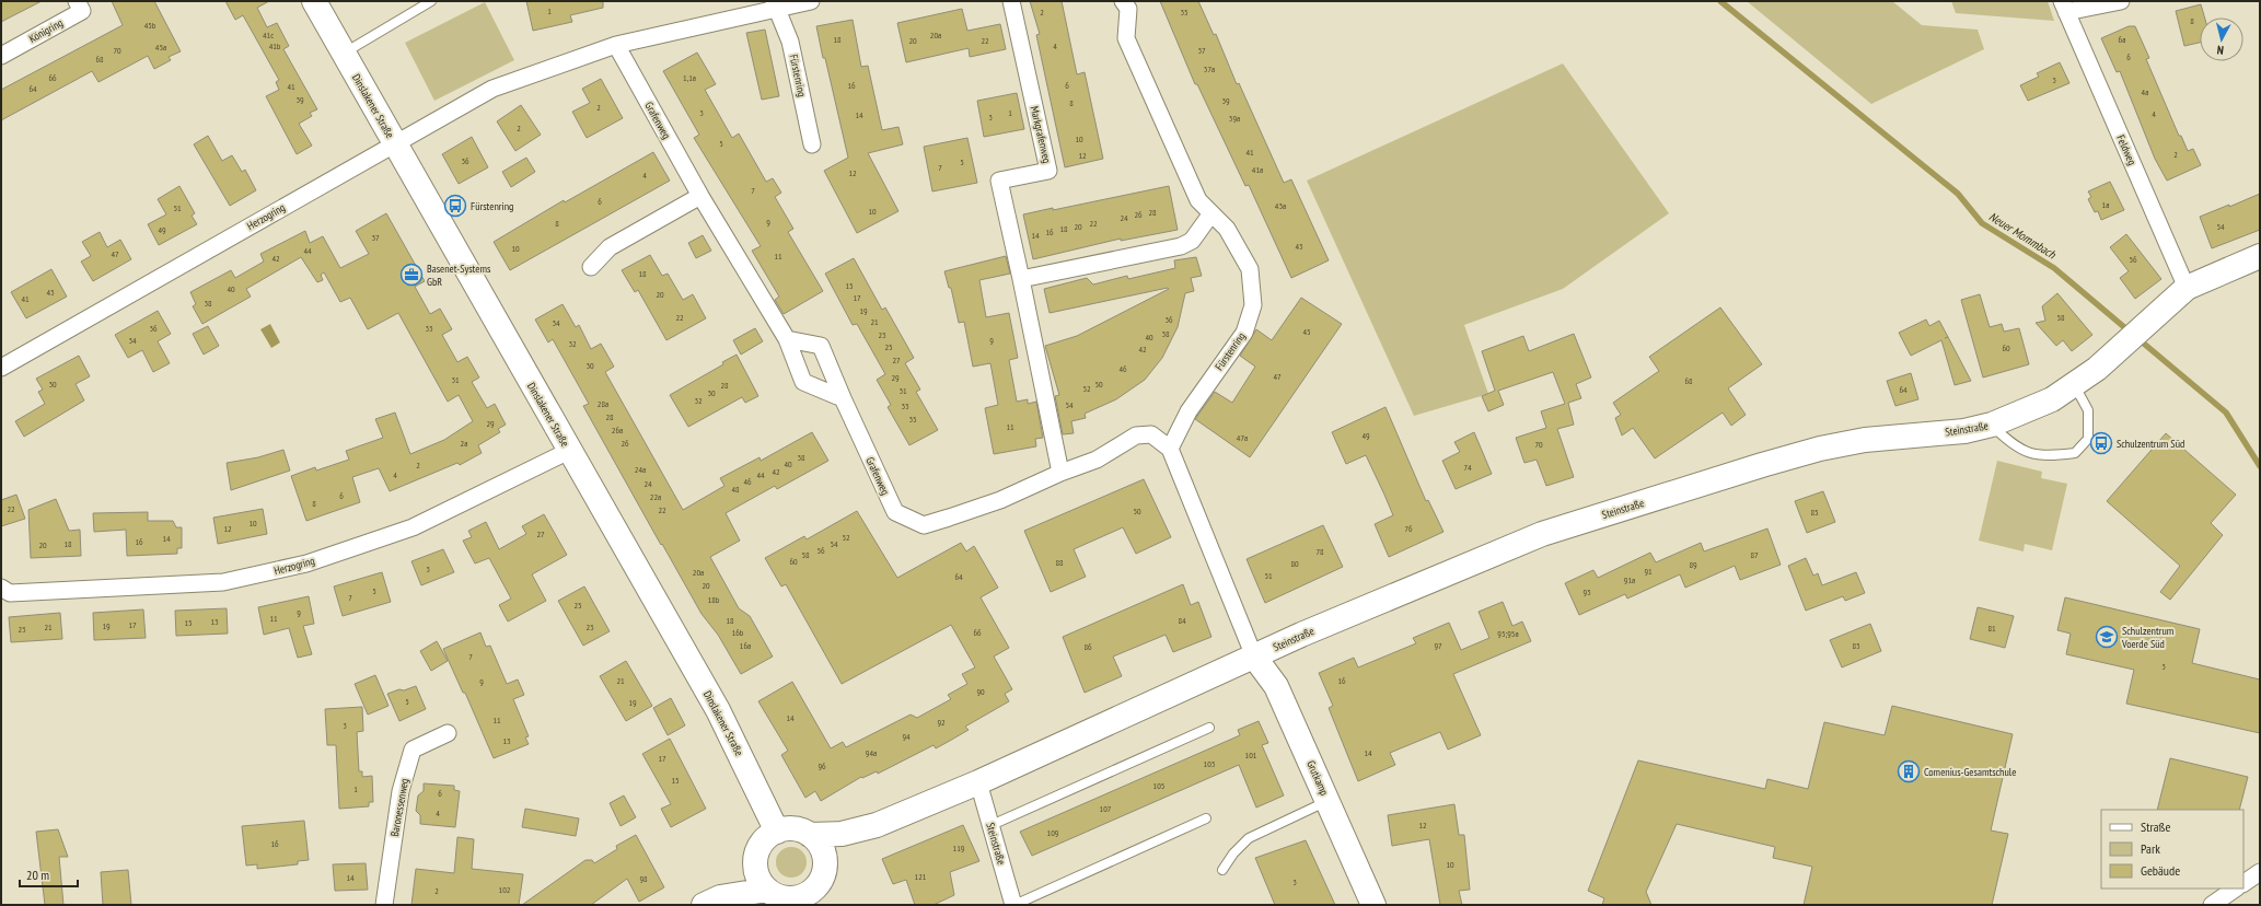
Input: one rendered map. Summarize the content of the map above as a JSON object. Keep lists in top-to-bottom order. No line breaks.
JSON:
{"streets":{"street":["Königring","Fürstenring","Dinslakener Straße","Grafenweg","Markgrafenweg","Feldweg","Herzogring","Steinstraße","Grutkamp","Baronessenweg"]},"crossings":[["Fürstenring","Grafenweg"],["Dinslakener Straße","Herzogring"],["Dinslakener Straße","Steinstraße"],["Grafenweg","Markgrafenweg"],["Feldweg","Steinstraße"],["Steinstraße","Grutkamp"]],"water":["Neuer Mommbach"],"places":{"bus stop":["Fürstenring","Schulzentrum Süd"],"office":["Basenet-Systems GbR"],"school or university":["Schulzentrum Voerde Süd"],"building":["Comenius-Gesamtschule"]},"house_numbers":["1","2","35","8","45b","41c","20a","18","6a","20","22","41b","4","45a","70","37","6","68","37a","66","1,1a","3","16","6","41","64","4a","39","39","8","2","3","1","4","14","3","39a","2","10","5","41","2","12","36","5","7","41a","12","4","7","6","1a","43a","51","10","28","26","24","9","8","22","20","54","18","49","16","14","37","43","10","44","47","11","42","56","18","15","40","43","20","17","41","38","19","22","58","36","21","34","36","33","45","38","23","40","34","9","32","25","60","42","27","30","46","47","29","31","68","30","50","28","52","64","31","30","32","28a","54","33","28","35","29","11","26a","49","47a","2a","26","70","38","40","2","74","24a","42","4","44","46","24","48","6","22a","8","22","22","50","85","10","12","76","27","52","14","16","18","54","20","56","78","58","87","60","88","80","89","3","91","20a","51","64","91a","20","5","93","7","18b","25","9","11","18","84","13","15","17","19","21","23","81","23","16b","66","95;95a","16a","97","83","86","7","3","21","16","9","90","5","19","14","11","92","3","94","13","94a","14","101","17","103","96","15","105","1","6","107","4","12","109","16","119","10","121","14","98","3","102","2"],"legend":["Straße","Park","Gebäude"],"scale_bar":"20 m","north":"bottom"}
